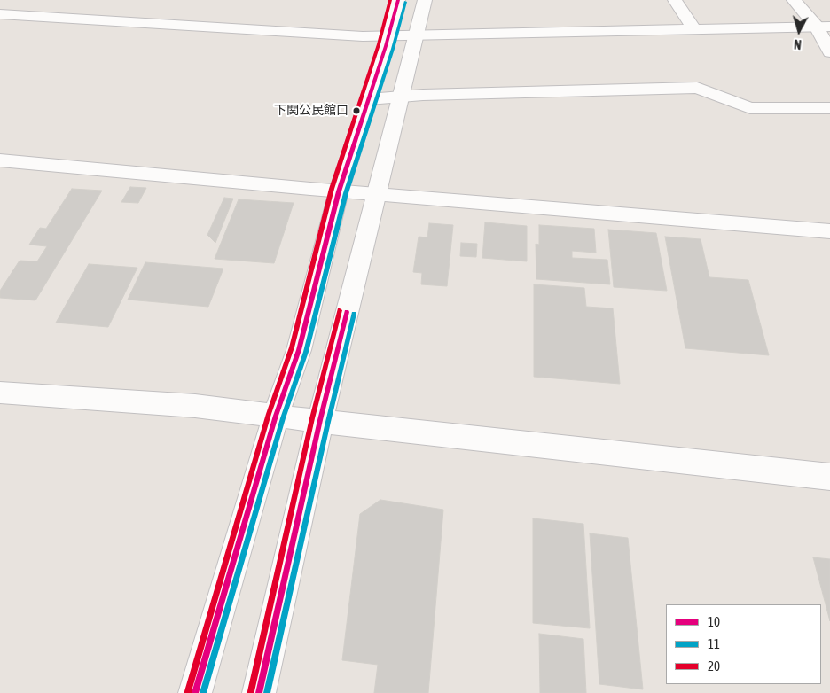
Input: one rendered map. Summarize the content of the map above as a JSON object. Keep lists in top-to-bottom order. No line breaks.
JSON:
{"places":["下関公民館口"],"lines":["transit line 10","transit line 20","transit line 11"],"legend":["10","11","20"],"north":"bottom"}
